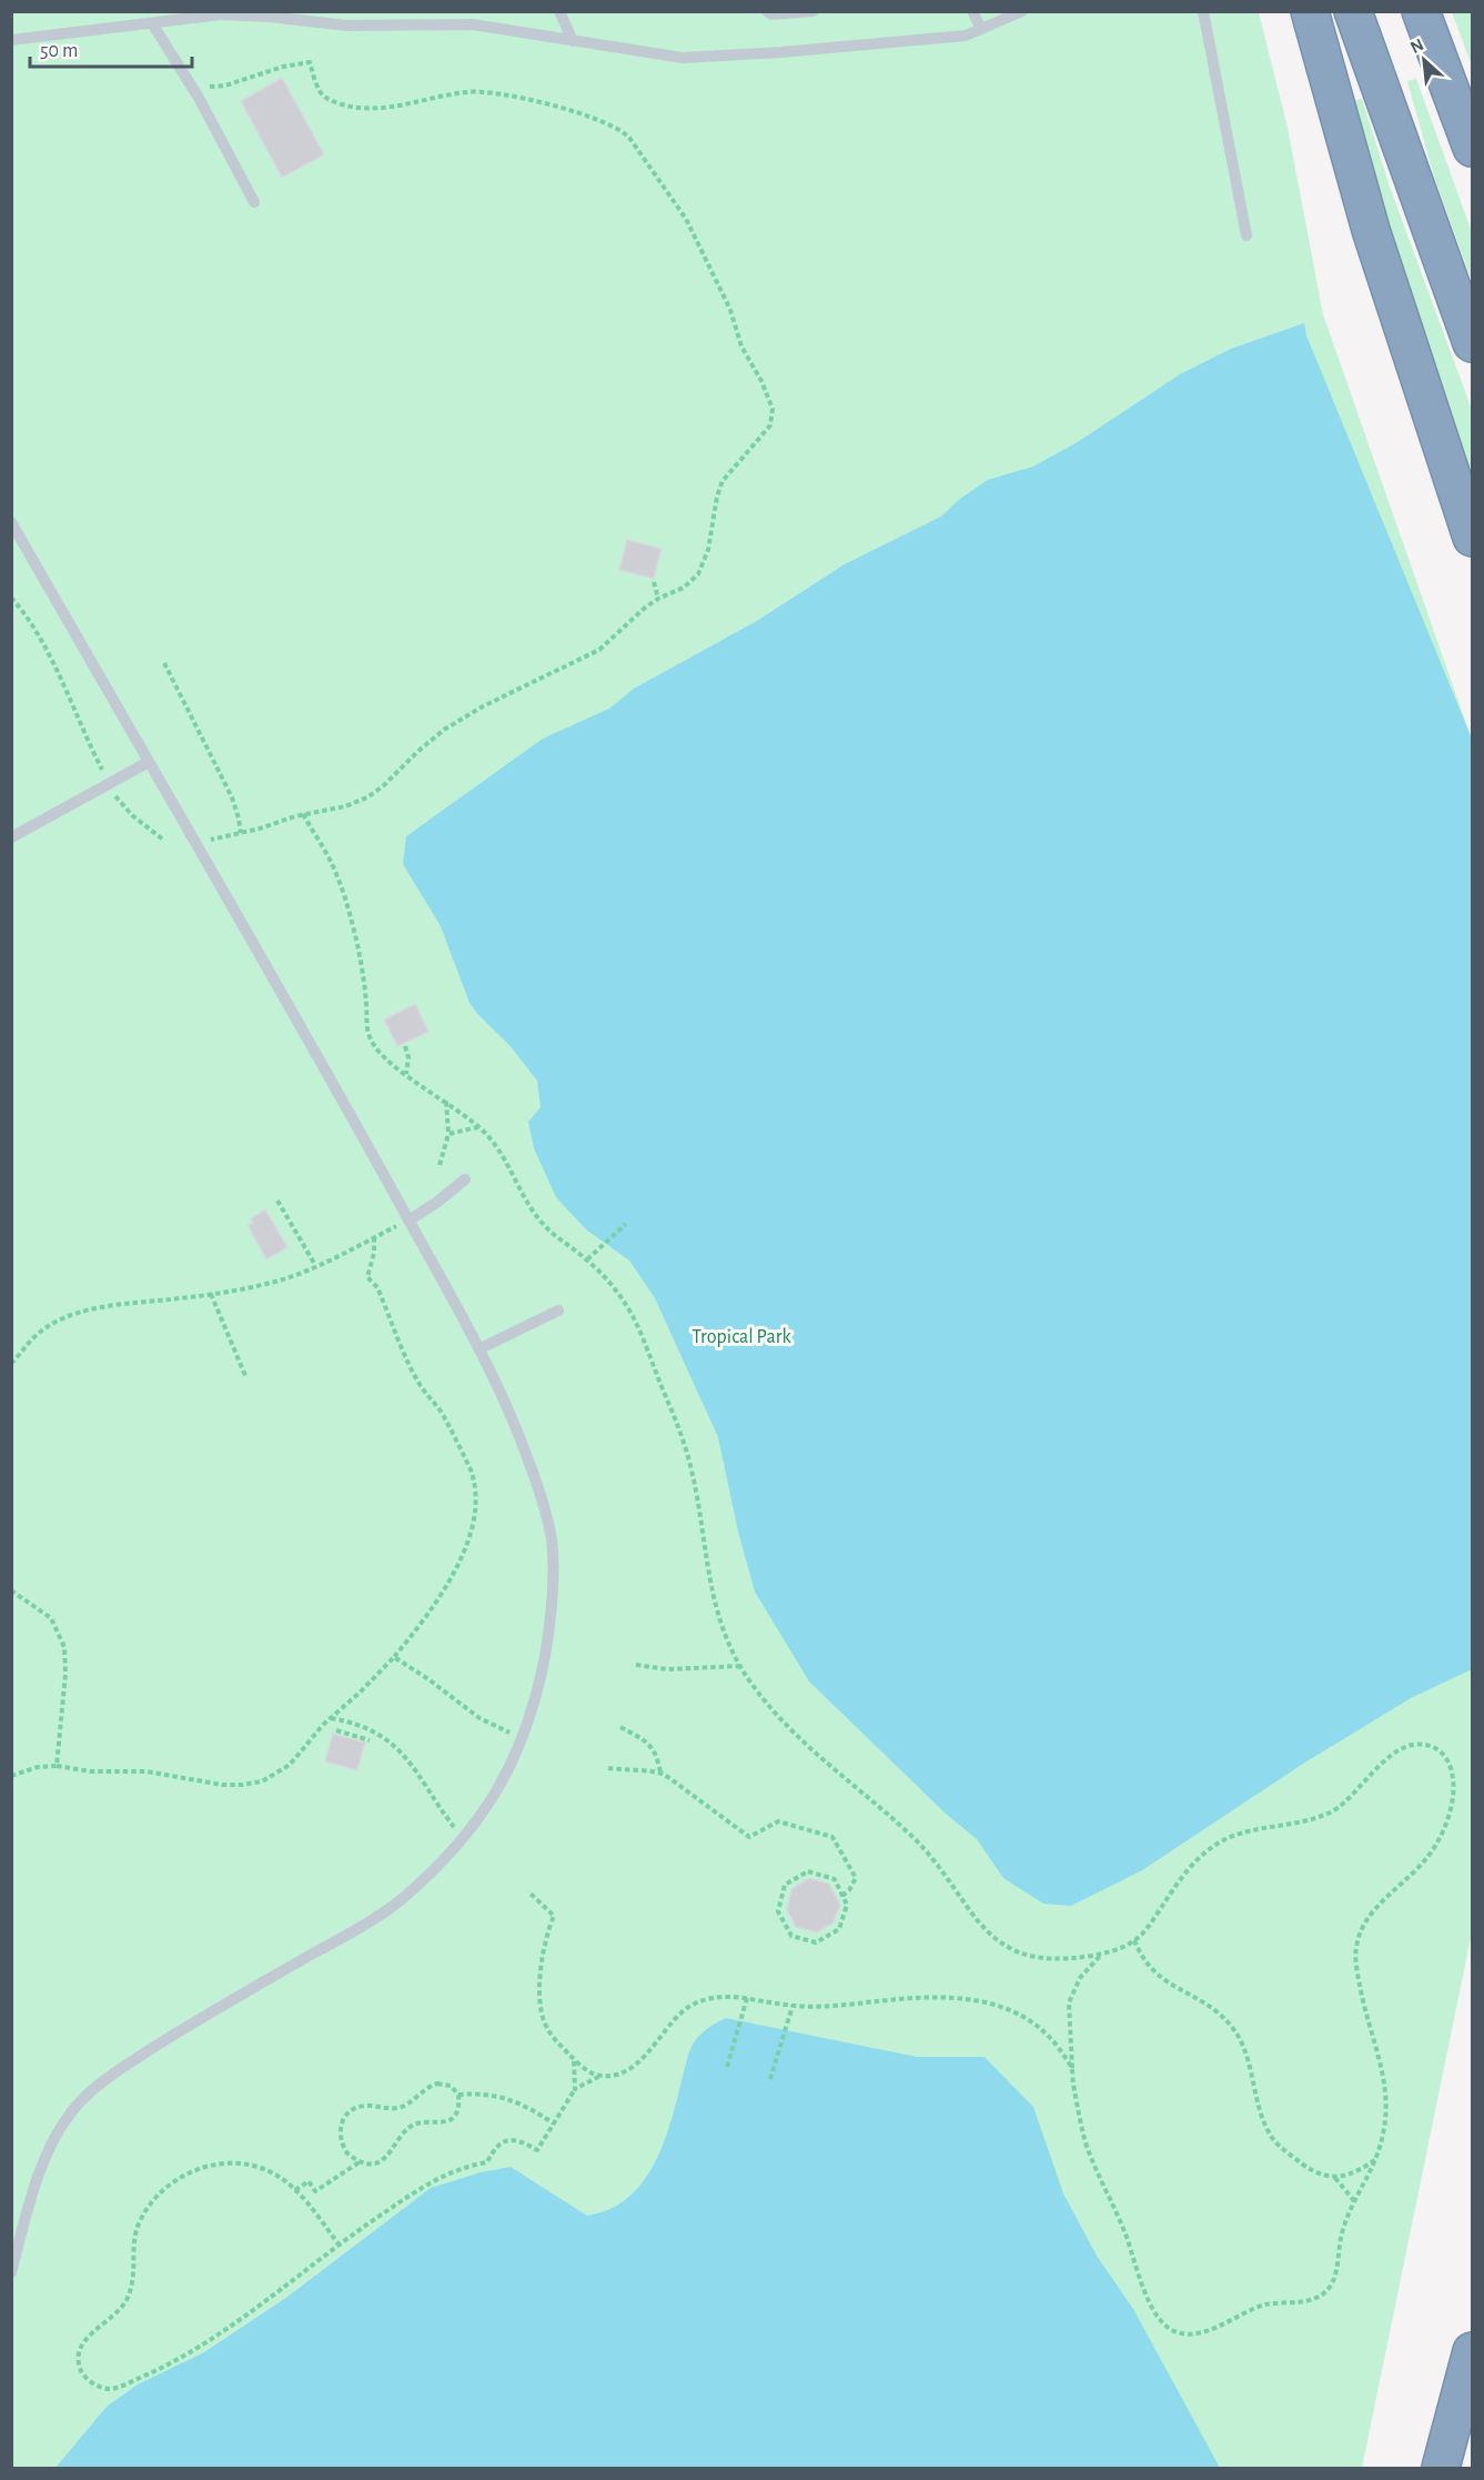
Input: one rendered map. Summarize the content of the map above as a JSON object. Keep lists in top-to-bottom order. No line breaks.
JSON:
{"parks":["Tropical Park"],"scale_bar":"50 m","north":"top left"}
